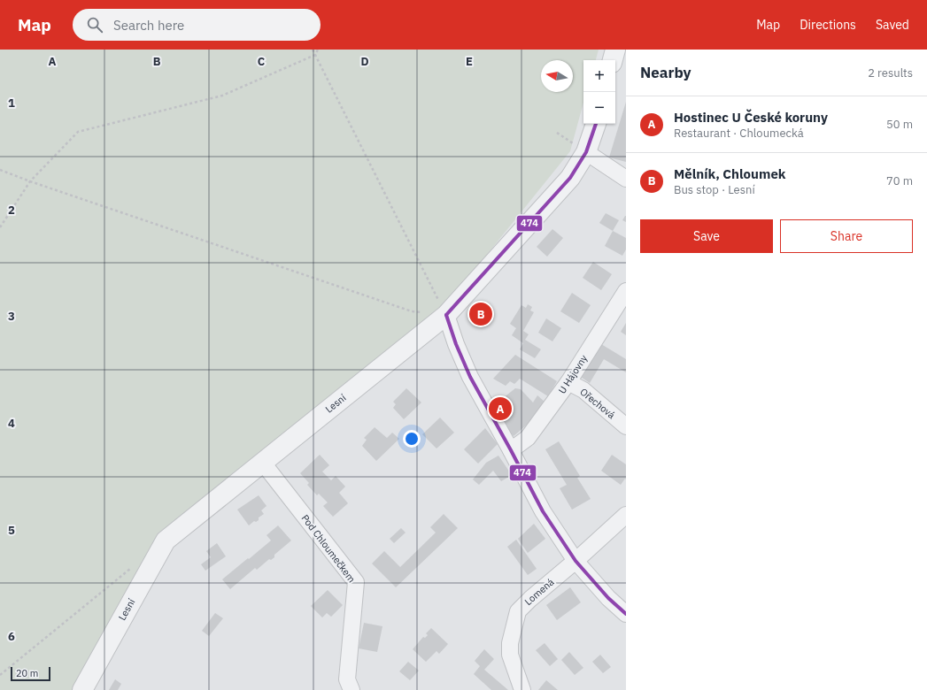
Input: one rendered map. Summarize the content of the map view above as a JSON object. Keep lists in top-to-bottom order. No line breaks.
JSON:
{"streets":{"street":["U Hájovny","Lesní","Ořechová","Pod Chloumečkem","Lomená"]},"crossings":[["U Hájovny","Ořechová"],["Lesní","Pod Chloumečkem"]],"lines":["transit line 474"],"scale_bar":"20 m","north":"left","page":{"header":"Map","search":"Search here","nav":["Map","Directions","Saved"],"heading":["Nearby","2 results"],"map_buttons":["+","−"],"list":[{"mark":"A","name":"Hostinec U České koruny","note":"Restaurant · Chloumecká","value":"50 m"},{"mark":"B","name":"Mělník, Chloumek","note":"Bus stop · Lesní","value":"70 m"}],"buttons":["Save","Share"],"pins":["B","A"],"scale":"20 m"},"grid":{"columns":["A","B","C","D","E"],"rows":["1","2","3","4","5","6"]}}
